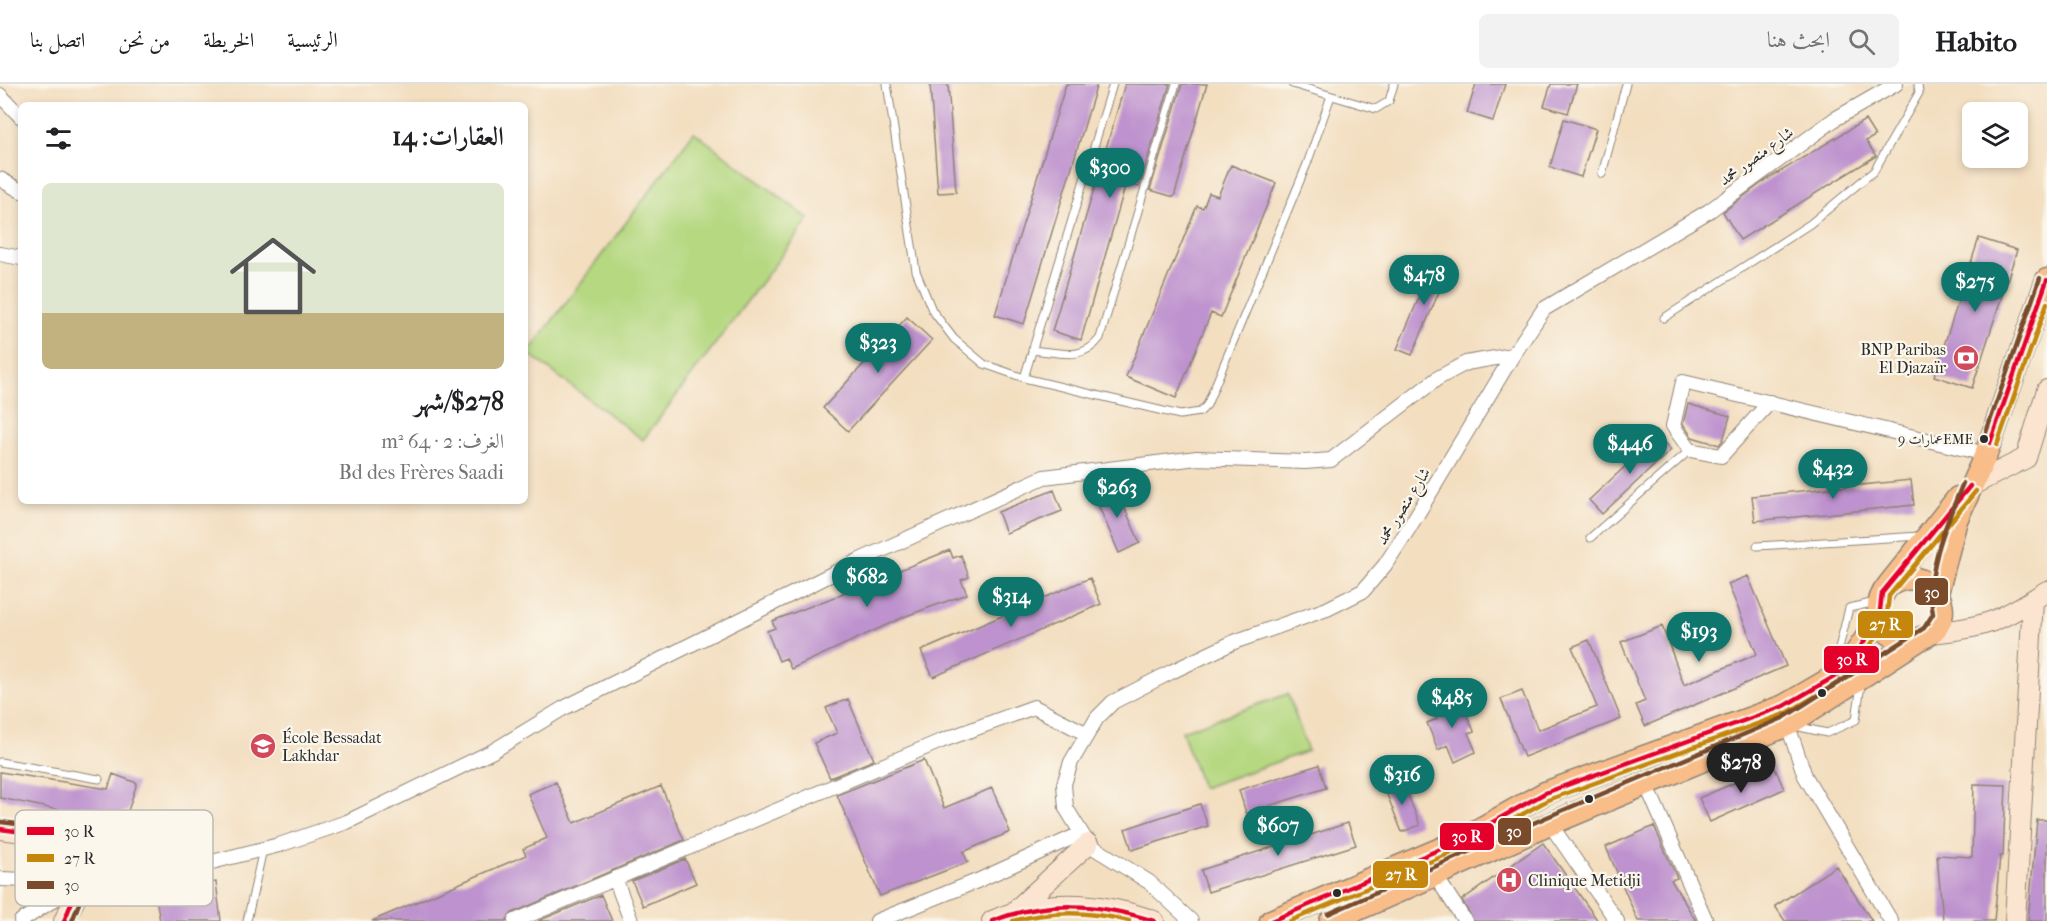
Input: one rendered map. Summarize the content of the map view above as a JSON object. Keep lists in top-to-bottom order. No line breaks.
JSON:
{"streets":{"street":["شارع منصور محمد"]},"places":{"bank":["BNP Paribas El Djazaïr"],"other":["عمارات 9EME"],"school or university":["École Bessadat Lakhdar"],"hospital":["Clinique Metidji"]},"lines":["transit line 30"],"legend":["30 R","27 R","30"],"page":{"header":"Habito","search":"ابحث هنا","nav":["الرئيسية","الخريطة","من نحن","اتصل بنا"],"heading":"العقارات: 14","price":["$300","$478","$275","$323","$446","$432","$263","$682","$314","$193","$485","$278","$316","$607"],"list":[{"name":"$278/شهر","note":"الغرف: 2 · 64 m² · Bd des Frères Saadi"}]}}
